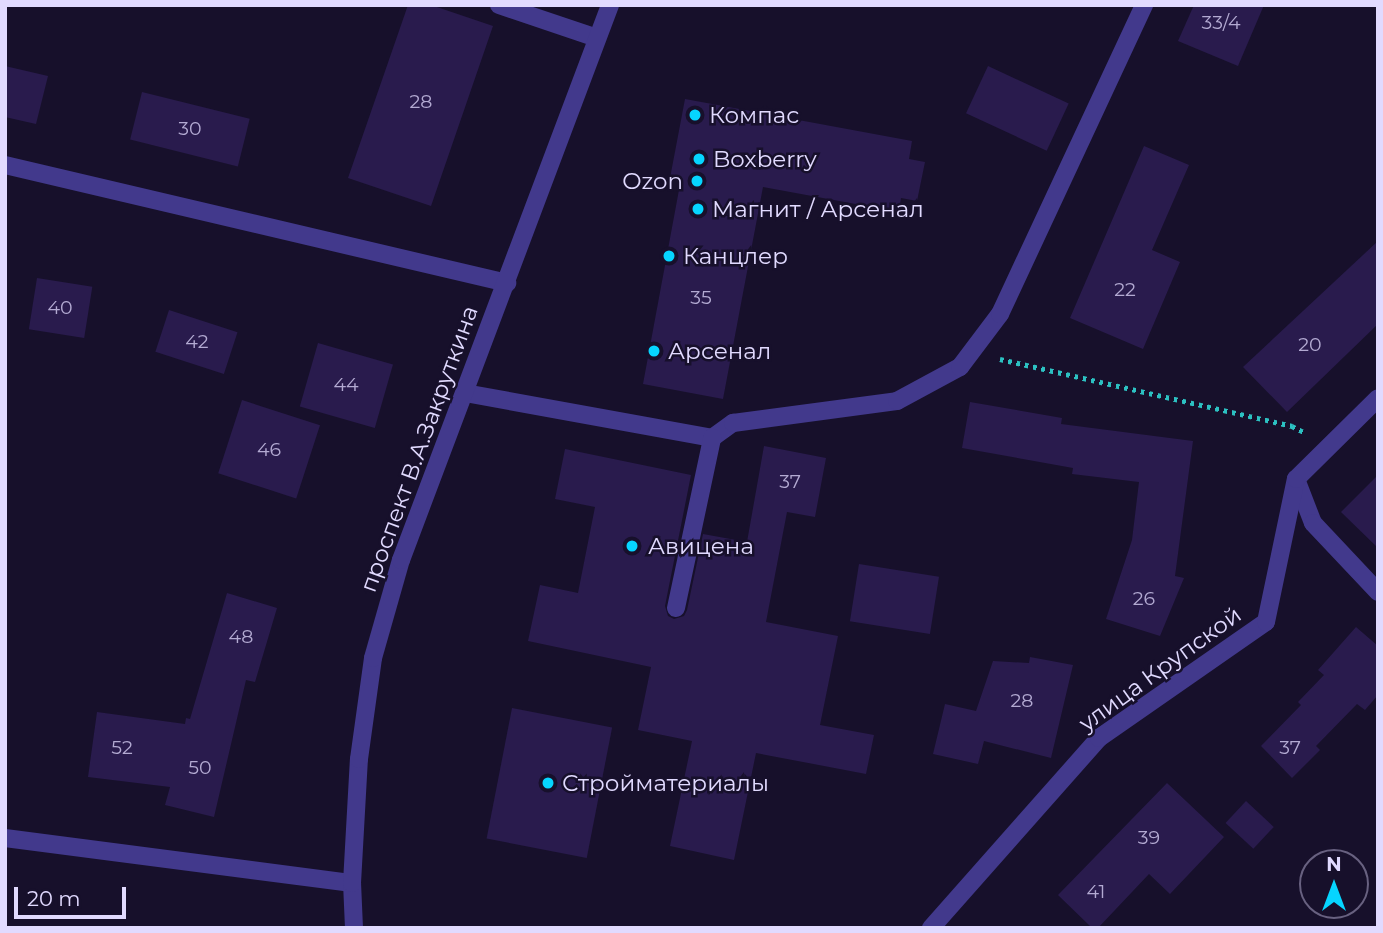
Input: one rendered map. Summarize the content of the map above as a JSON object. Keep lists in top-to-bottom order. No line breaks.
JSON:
{"streets":{"street":["проспект В.А.Закруткина","улица Крупской"]},"places":["Компас","Boxberry","Ozon","Магнит / Арсенал","Канцлер","Арсенал","Авицена","Стройматериалы"],"house_numbers":["33/4","28","30","22","35","40","42","20","44","46","37","26","48","28","52","37","50","39","41"],"scale_bar":"20 m","north":"top"}
